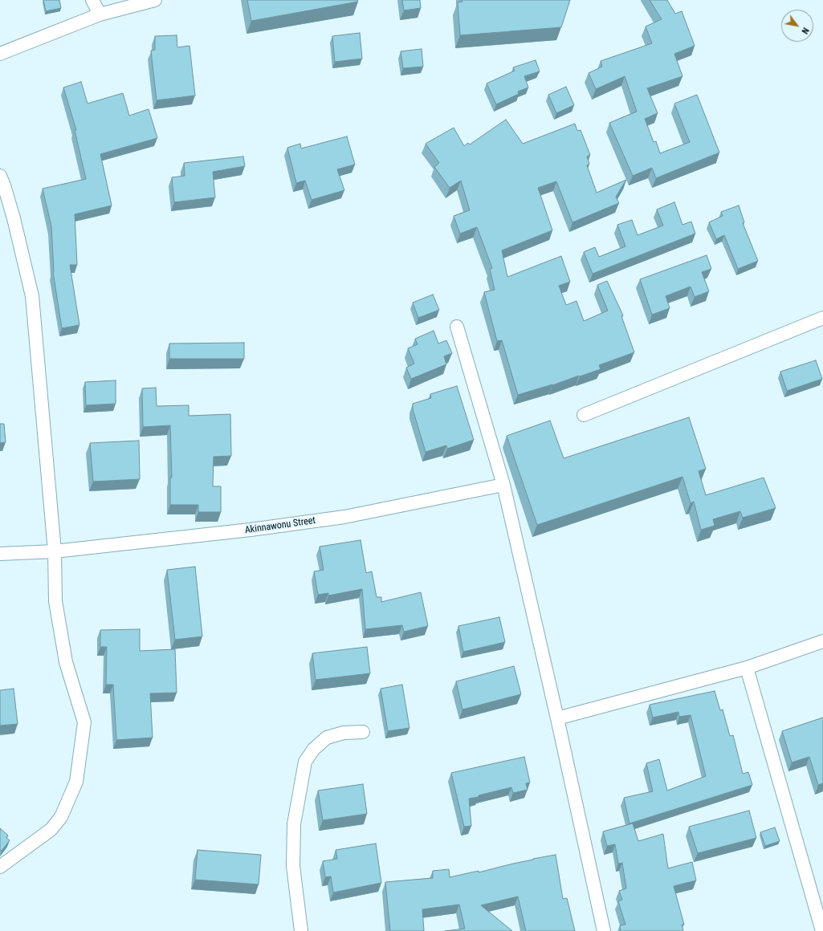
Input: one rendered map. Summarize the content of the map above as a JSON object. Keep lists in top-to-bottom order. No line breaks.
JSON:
{"streets":{"street":["Akinnawonu Street"]},"north":"bottom right"}
